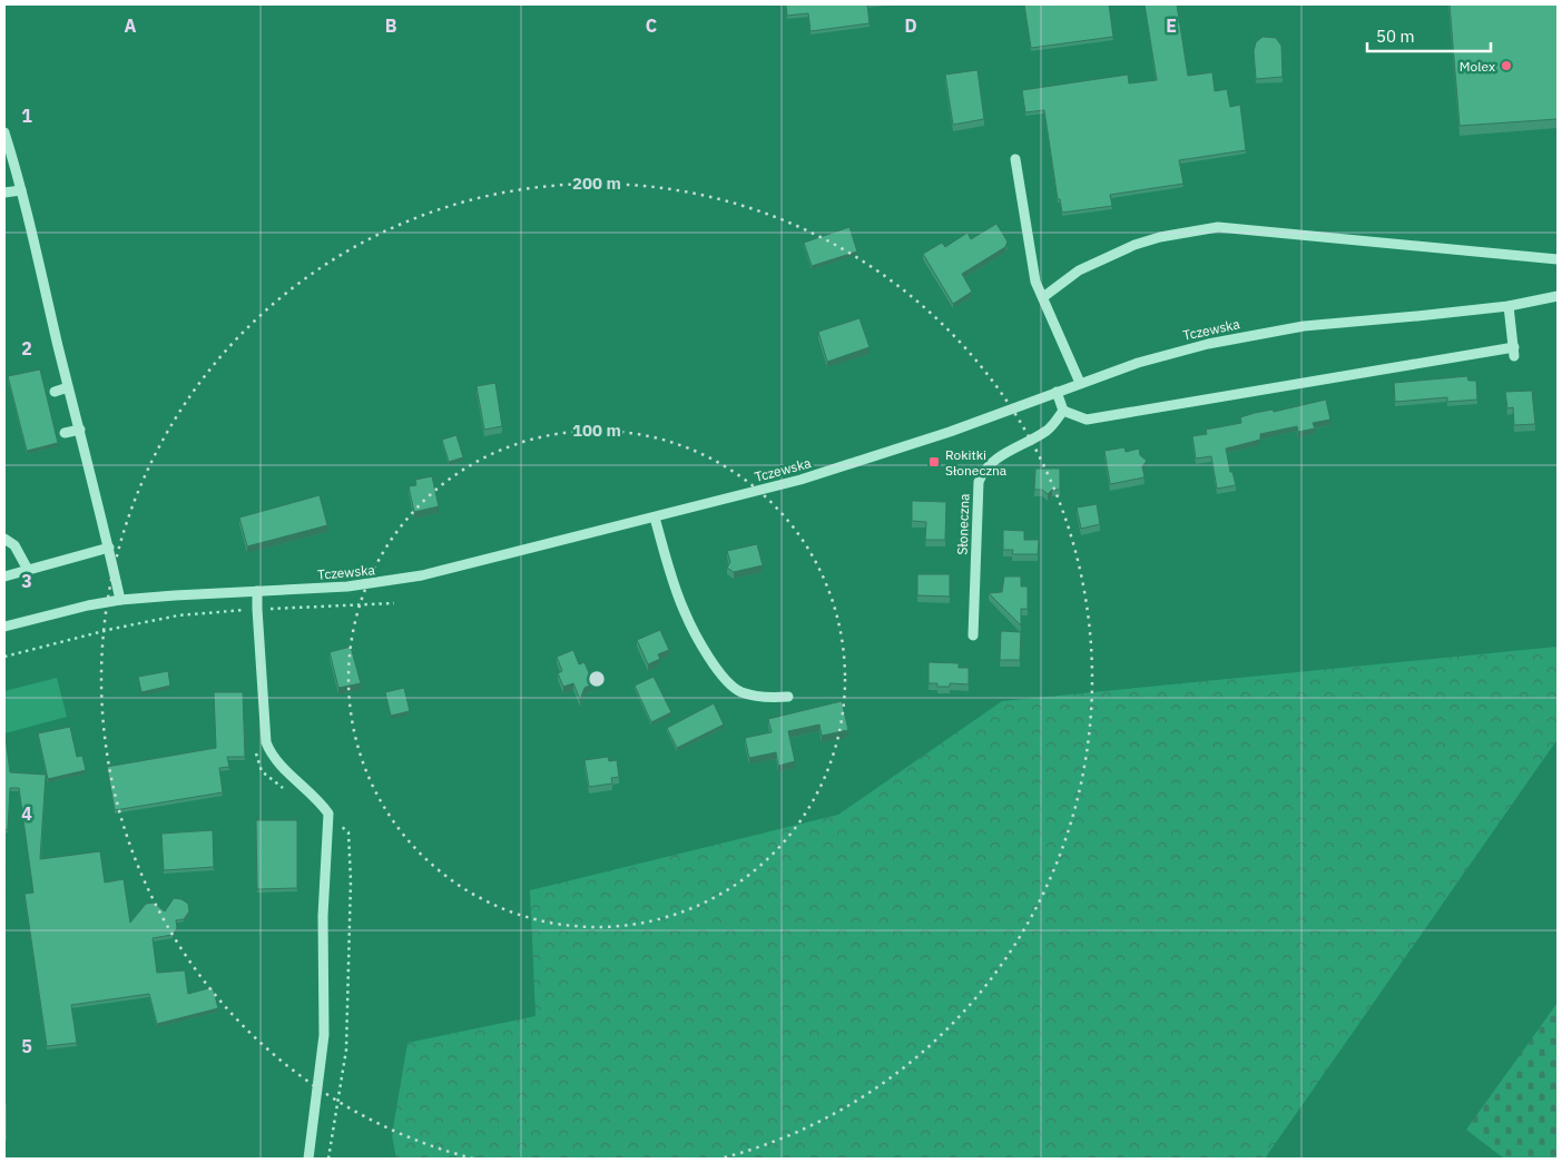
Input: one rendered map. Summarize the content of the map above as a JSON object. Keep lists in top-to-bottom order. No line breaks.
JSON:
{"streets":{"street":["Tczewska","Słoneczna"]},"places":{"other":["Molex"],"transit":["Rokitki Słoneczna"]},"scale_bar":"50 m","grid":{"columns":["A","B","C","D","E"],"rows":["1","2","3","4","5"]},"rings":["200 m","100 m"]}
